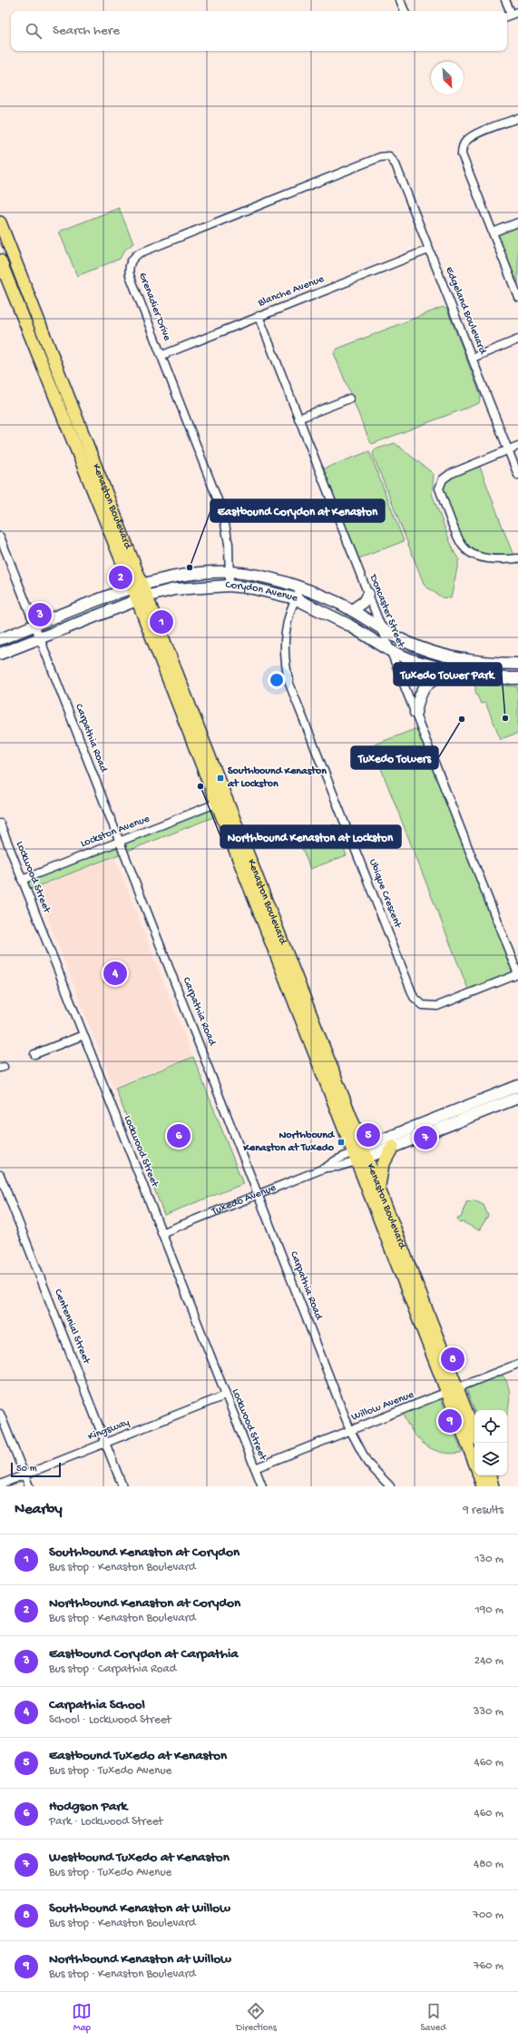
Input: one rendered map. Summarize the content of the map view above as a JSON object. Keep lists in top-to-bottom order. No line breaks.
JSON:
{"streets":{"main road":["Kenaston Boulevard","Corydon Avenue","Tuxedo Avenue"],"street":["Blanche Avenue","Grenadier Drive","Edgeland Boulevard","Doncaster Street","Carpathia Road","Lockston Avenue","Lockwood Street","Ubique Crescent","Centennial Street","Willow Avenue","Kingsway"]},"crossings":[["Blanche Avenue","Grenadier Drive"],["Blanche Avenue","Edgeland Boulevard"],["Blanche Avenue","Doncaster Street"],["Grenadier Drive","Edgeland Boulevard"],["Grenadier Drive","Corydon Avenue"],["Kenaston Boulevard","Corydon Avenue"],["Kenaston Boulevard","Lockston Avenue"],["Kenaston Boulevard","Tuxedo Avenue"],["Kenaston Boulevard","Willow Avenue"],["Corydon Avenue","Doncaster Street"],["Corydon Avenue","Carpathia Road"],["Corydon Avenue","Ubique Crescent"],["Doncaster Street","Ubique Crescent"],["Carpathia Road","Lockston Avenue"],["Carpathia Road","Tuxedo Avenue"],["Carpathia Road","Willow Avenue"],["Lockston Avenue","Lockwood Street"],["Lockwood Street","Tuxedo Avenue"],["Lockwood Street","Willow Avenue"],["Lockwood Street","Kingsway"],["Centennial Street","Kingsway"]],"places":{"other":["Eastbound Corydon at Kenaston","Tuxedo Tower Park","Tuxedo Towers","Northbound Kenaston at Lockston"],"transit":["Southbound Kenaston at Lockston","Northbound Kenaston at Tuxedo"]},"scale_bar":"50 m","north":"bottom right","page":{"search":"Search here","pins":["2","3","1","4","5","6","7","8","9"],"scale":"50 m","heading":["Nearby","9 results"],"list":[{"mark":"1","name":"Southbound Kenaston at Corydon","note":"Bus stop · Kenaston Boulevard","value":"130 m"},{"mark":"2","name":"Northbound Kenaston at Corydon","note":"Bus stop · Kenaston Boulevard","value":"190 m"},{"mark":"3","name":"Eastbound Corydon at Carpathia","note":"Bus stop · Carpathia Road","value":"240 m"},{"mark":"4","name":"Carpathia School","note":"School · Lockwood Street","value":"330 m"},{"mark":"5","name":"Eastbound Tuxedo at Kenaston","note":"Bus stop · Tuxedo Avenue","value":"460 m"},{"mark":"6","name":"Hodgson Park","note":"Park · Lockwood Street","value":"460 m"},{"mark":"7","name":"Westbound Tuxedo at Kenaston","note":"Bus stop · Tuxedo Avenue","value":"480 m"},{"mark":"8","name":"Southbound Kenaston at Willow","note":"Bus stop · Kenaston Boulevard","value":"700 m"},{"mark":"9","name":"Northbound Kenaston at Willow","note":"Bus stop · Kenaston Boulevard","value":"760 m"}],"nav":["Map","Directions","Saved"]}}
